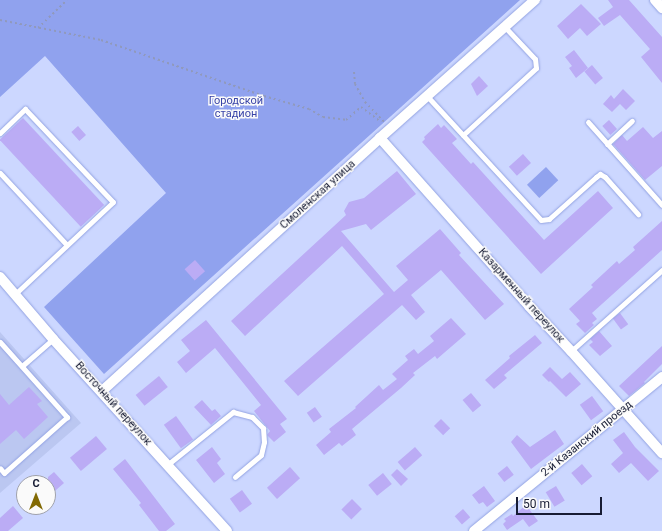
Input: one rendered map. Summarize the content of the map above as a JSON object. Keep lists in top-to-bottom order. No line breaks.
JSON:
{"streets":{"street":["Смоленская улица","Казарменный переулок","Восточный переулок","2-й Казанский проезд"]},"crossings":[["Смоленская улица","Казарменный переулок"],["Смоленская улица","Восточный переулок"],["Казарменный переулок","2-й Казанский проезд"]],"parks":["Городской стадион"],"scale_bar":"50 m","north":"top"}
